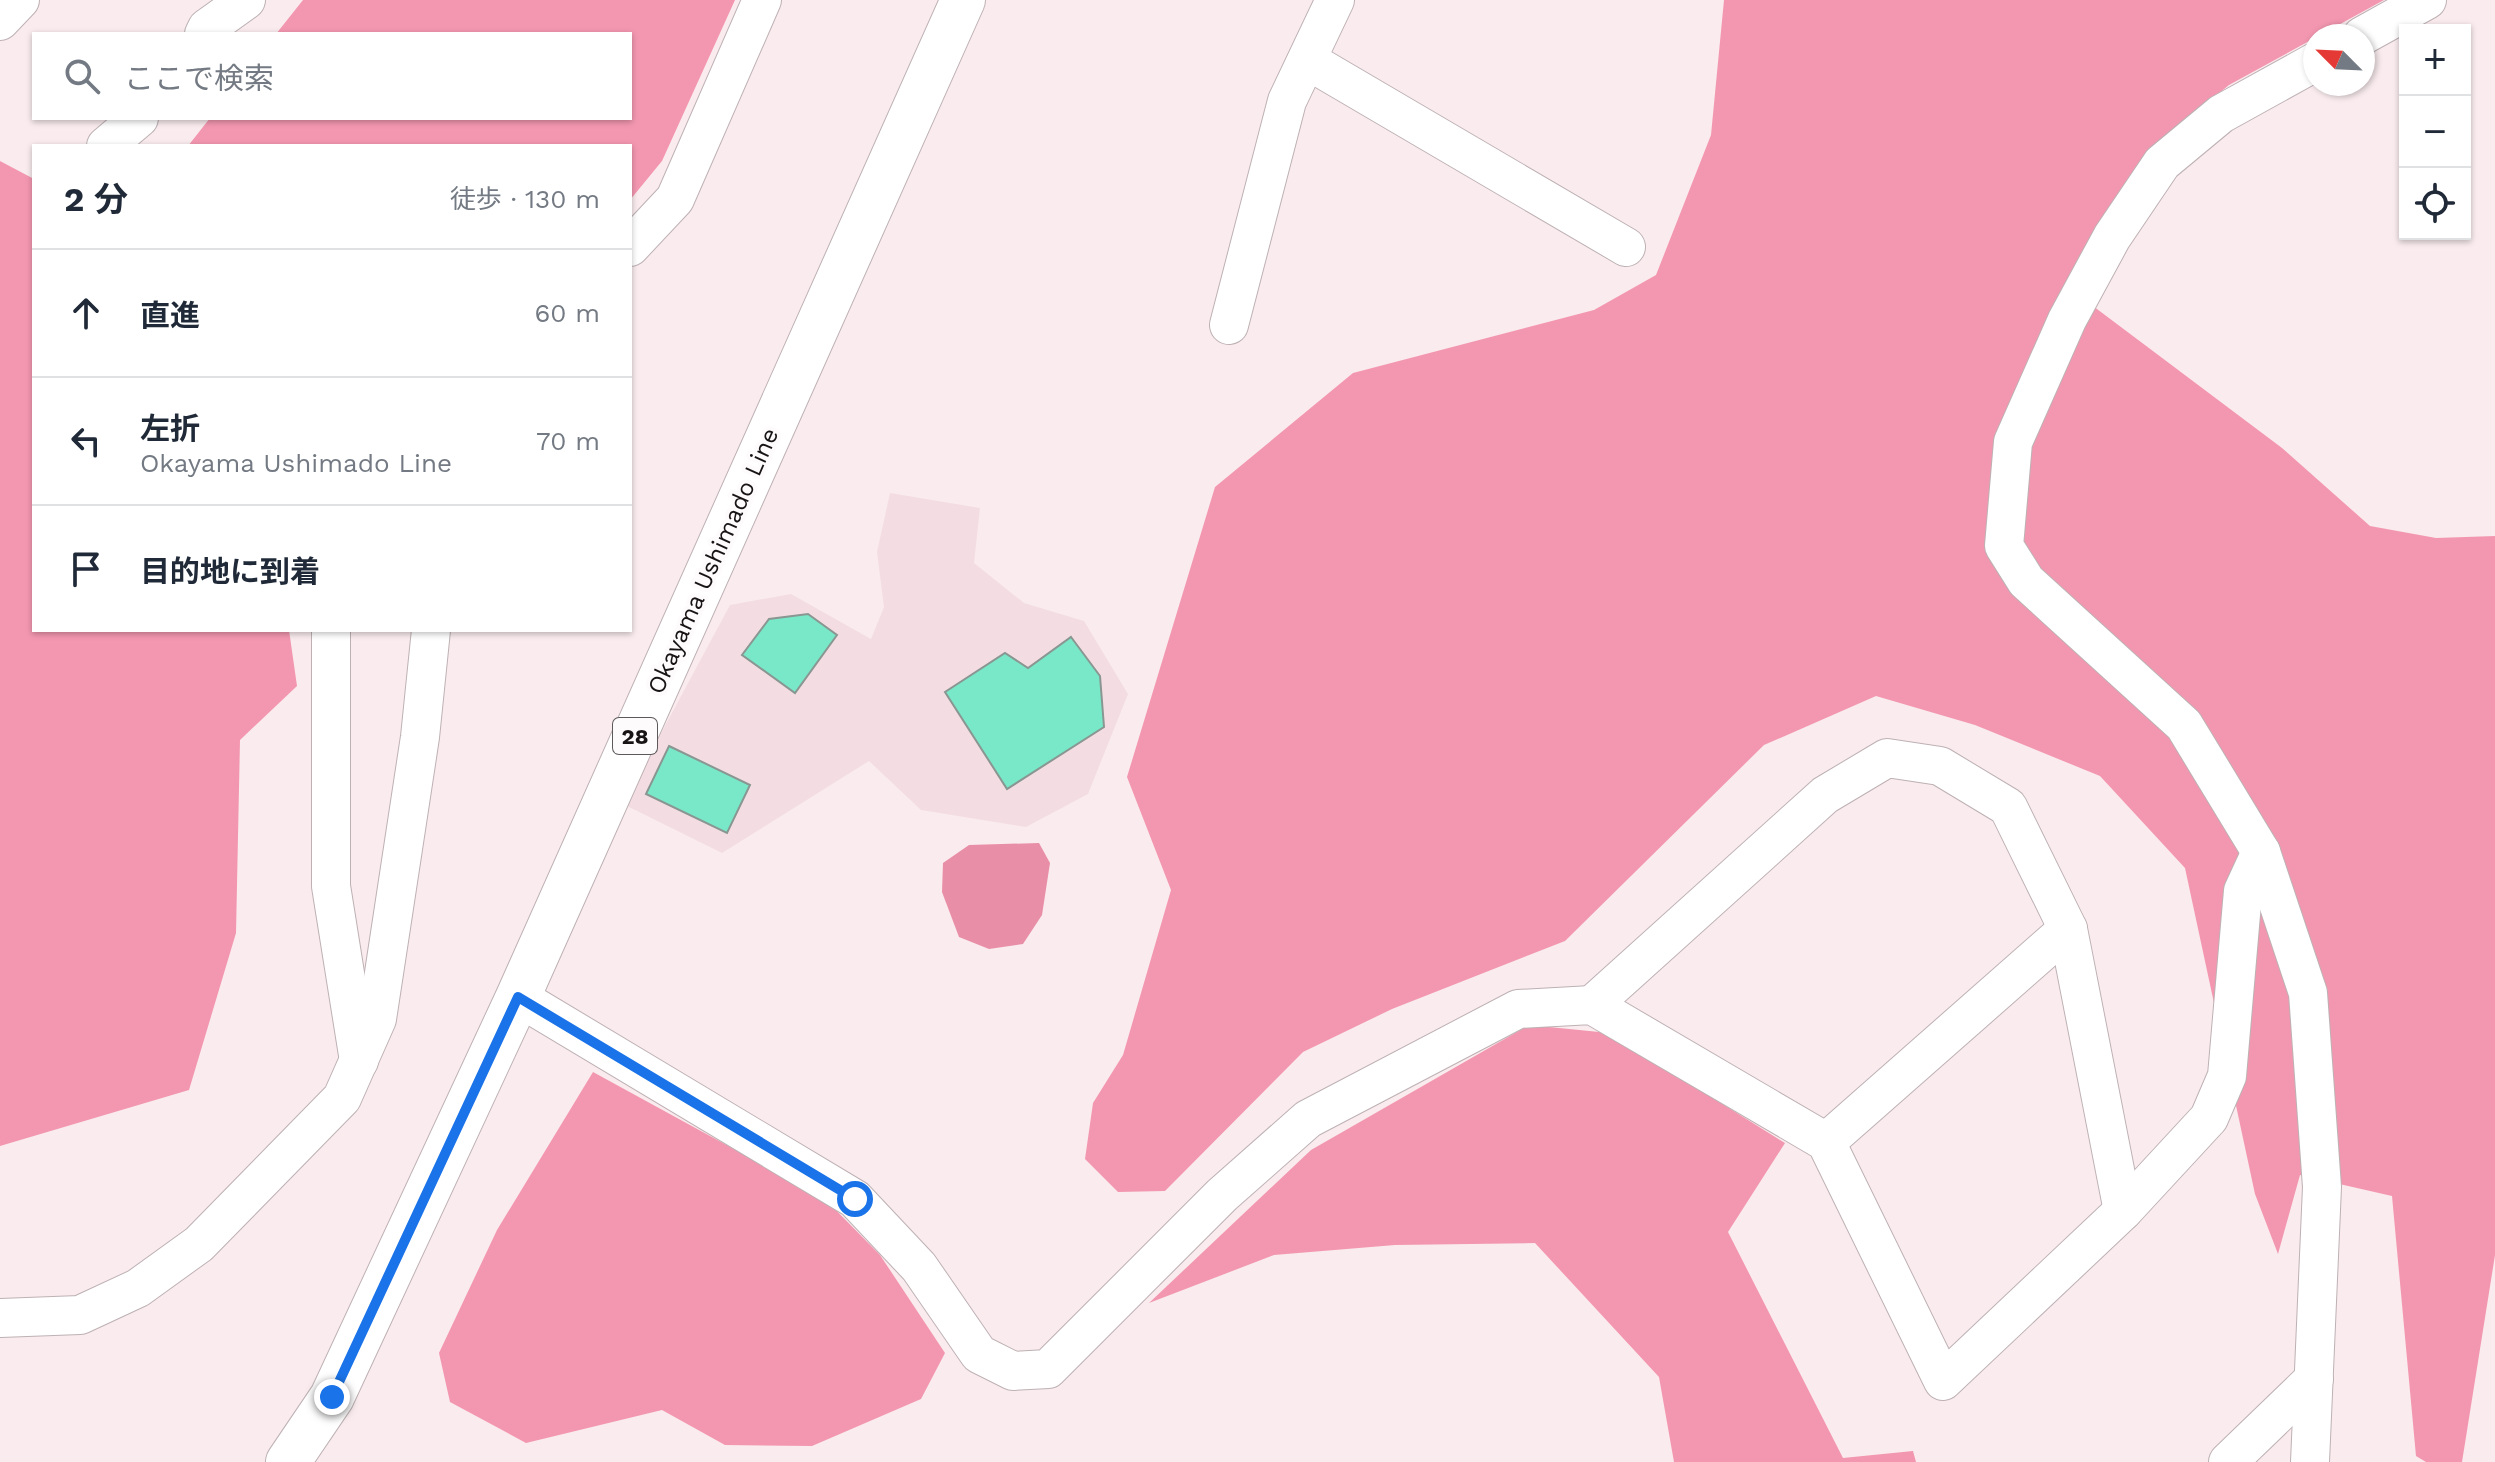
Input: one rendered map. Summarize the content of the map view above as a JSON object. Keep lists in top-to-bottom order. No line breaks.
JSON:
{"streets":{"main road":["Okayama Ushimado Line","28"]},"north":"top left","page":{"map_buttons":["+","−"],"search":"ここで検索","heading":["2 分","徒歩 · 130 m"],"list":[["直進","60 m"],["左折","Okayama Ushimado Line","70 m"],"目的地に到着"]}}
